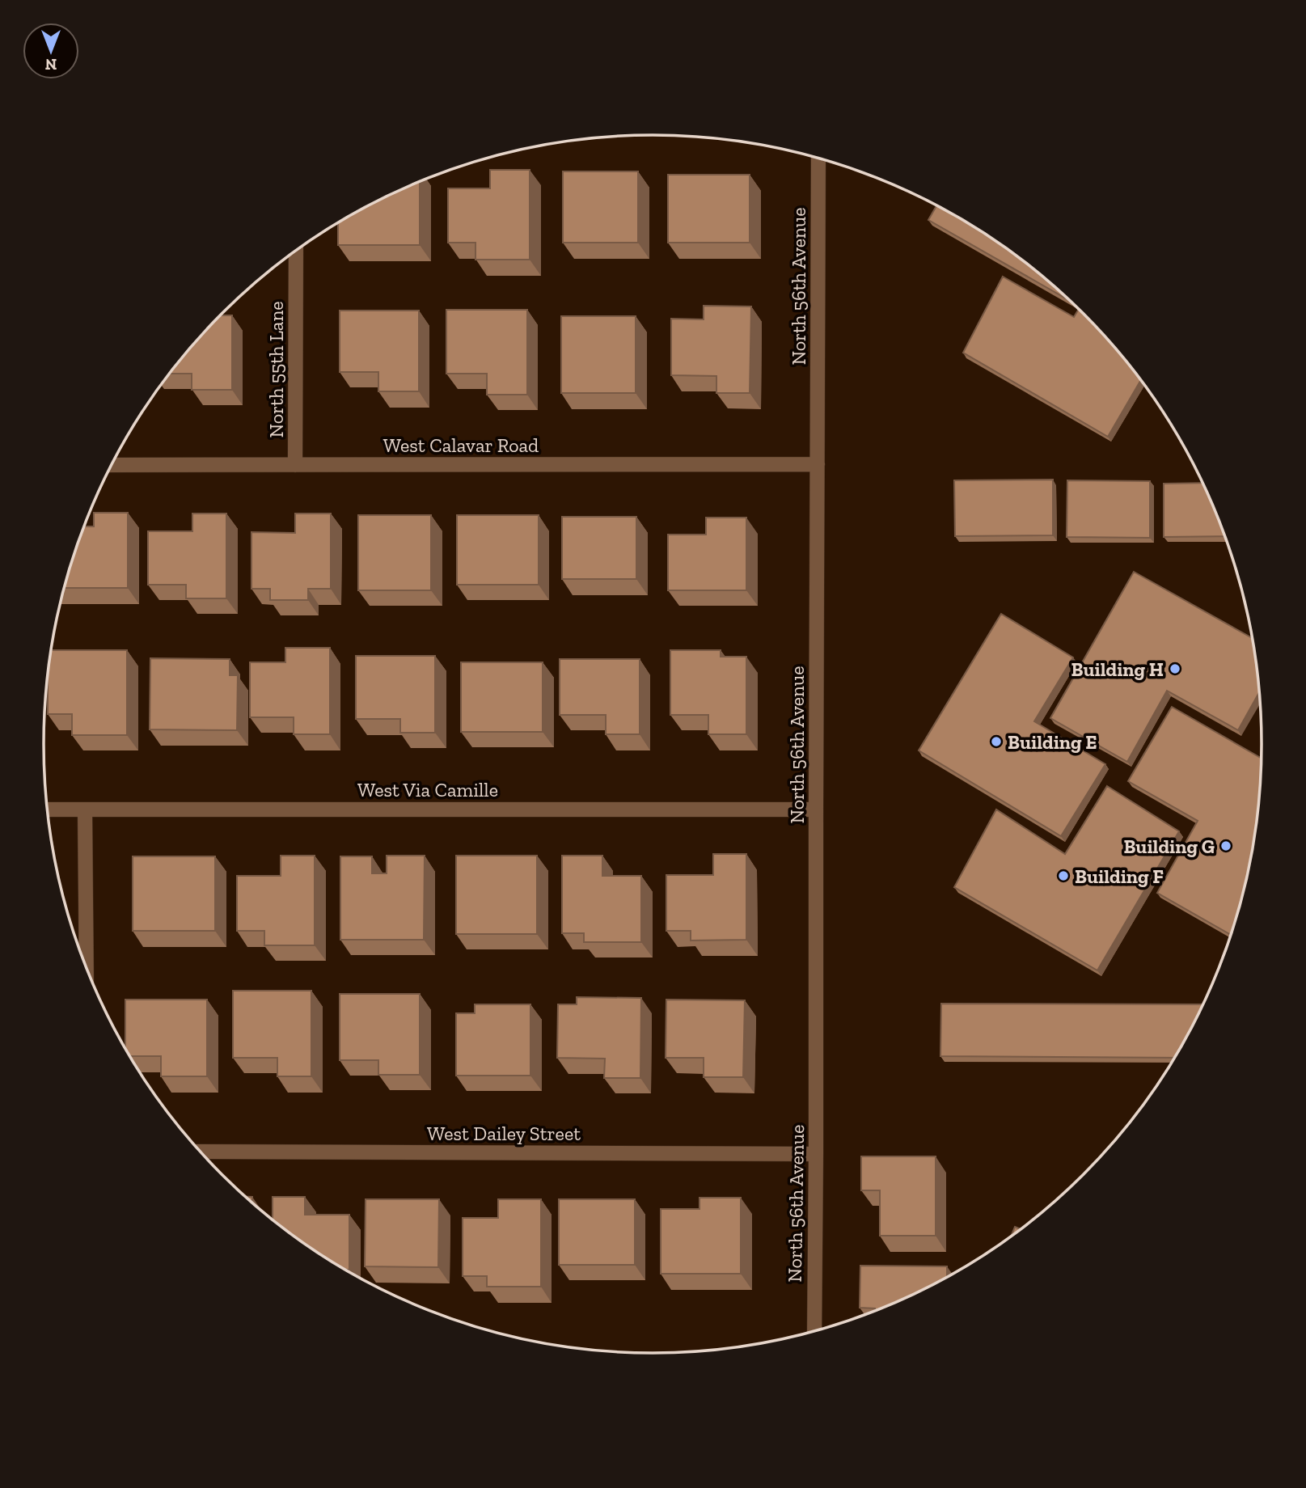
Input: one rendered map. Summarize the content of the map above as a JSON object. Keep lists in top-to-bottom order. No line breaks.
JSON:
{"streets":{"street":["North 56th Avenue","North 55th Lane","West Calavar Road","West Via Camille","West Dailey Street"]},"crossings":[["North 56th Avenue","West Calavar Road"],["North 56th Avenue","West Via Camille"],["North 56th Avenue","West Dailey Street"],["North 55th Lane","West Calavar Road"]],"places":["Building H","Building E","Building G","Building F"],"north":"bottom"}
